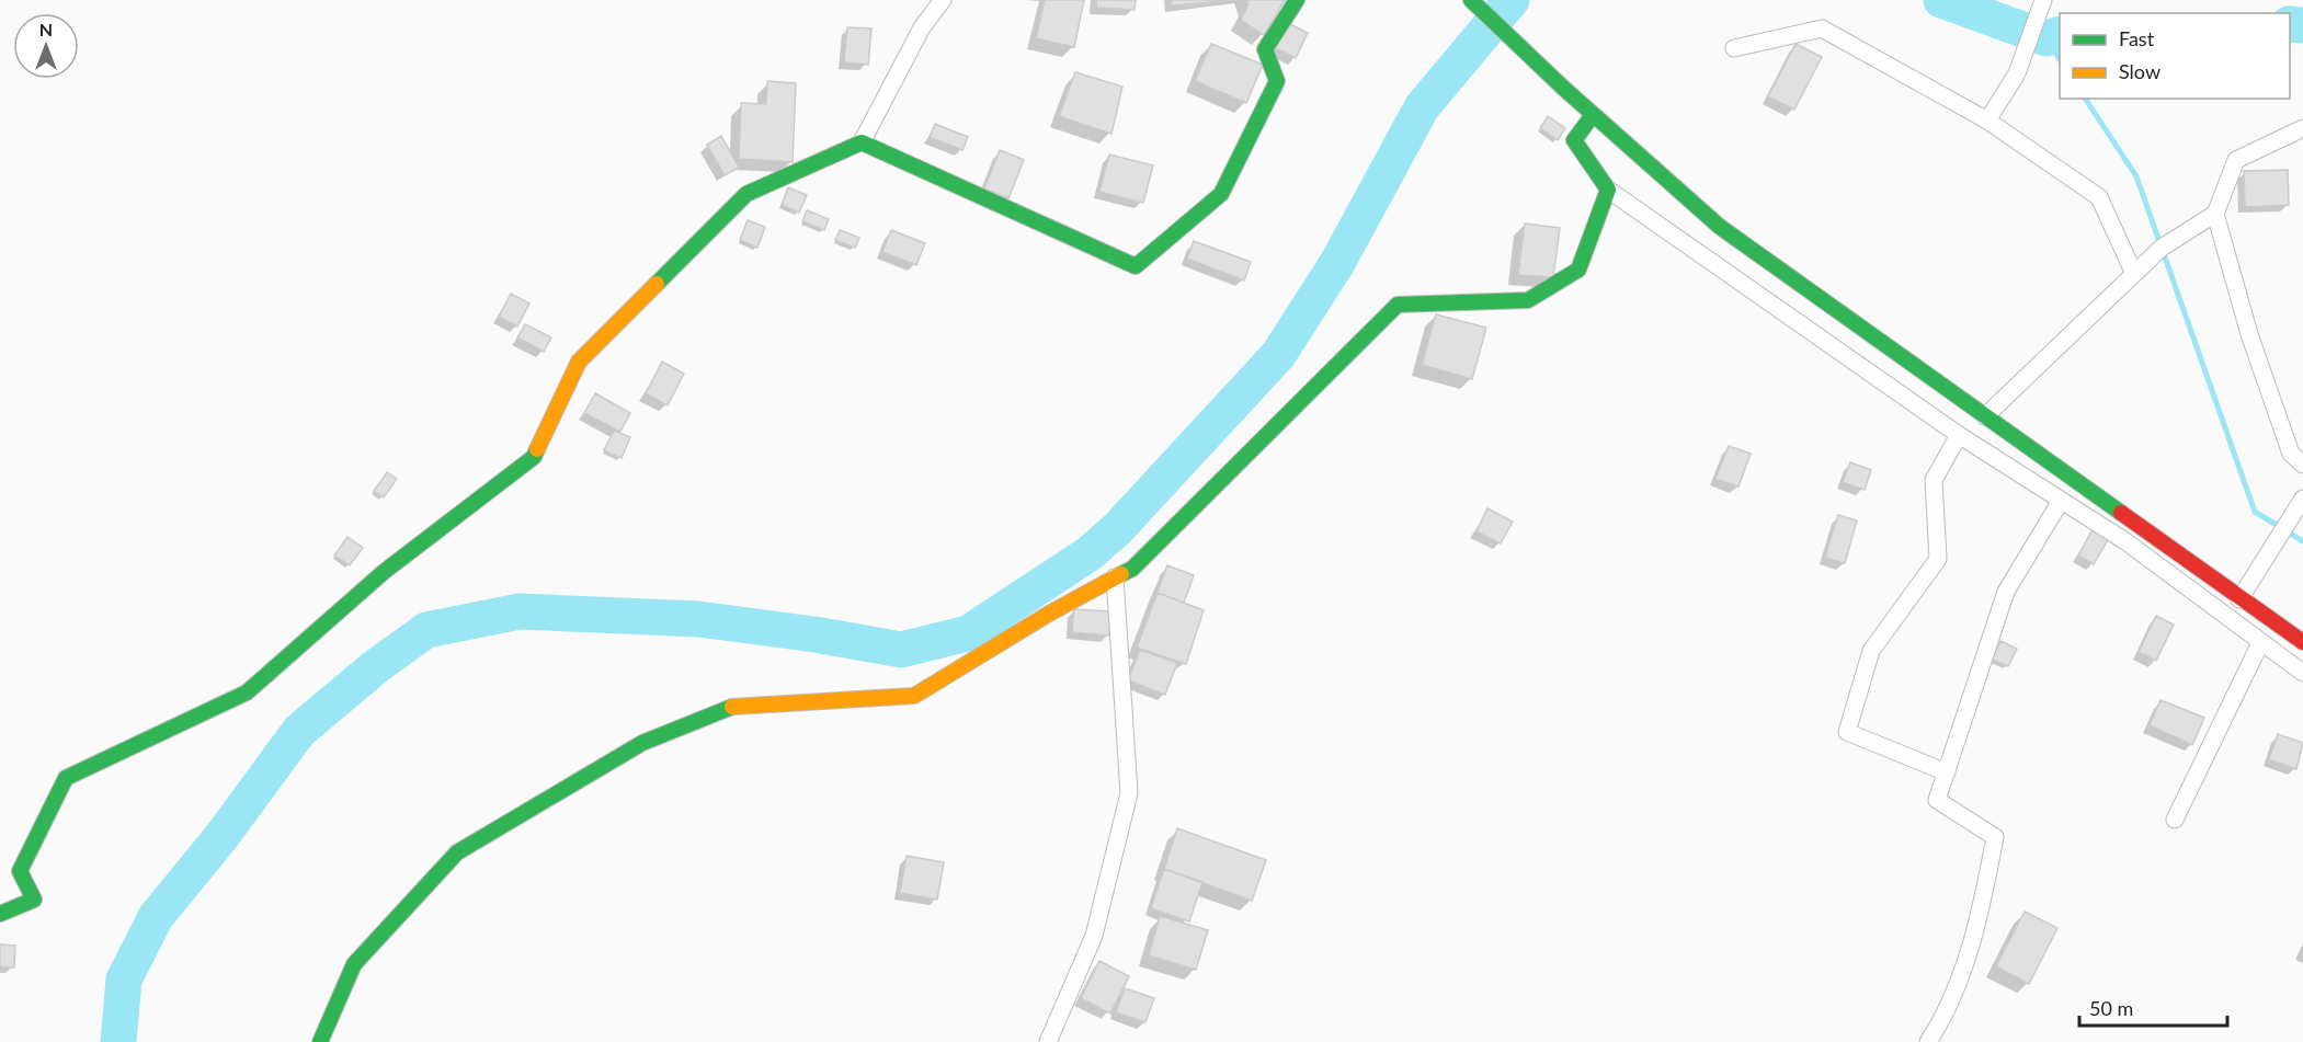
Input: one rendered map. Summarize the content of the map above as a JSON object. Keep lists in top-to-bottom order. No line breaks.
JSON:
{"legend":["Fast","Slow"],"scale_bar":"50 m","north":"top"}
